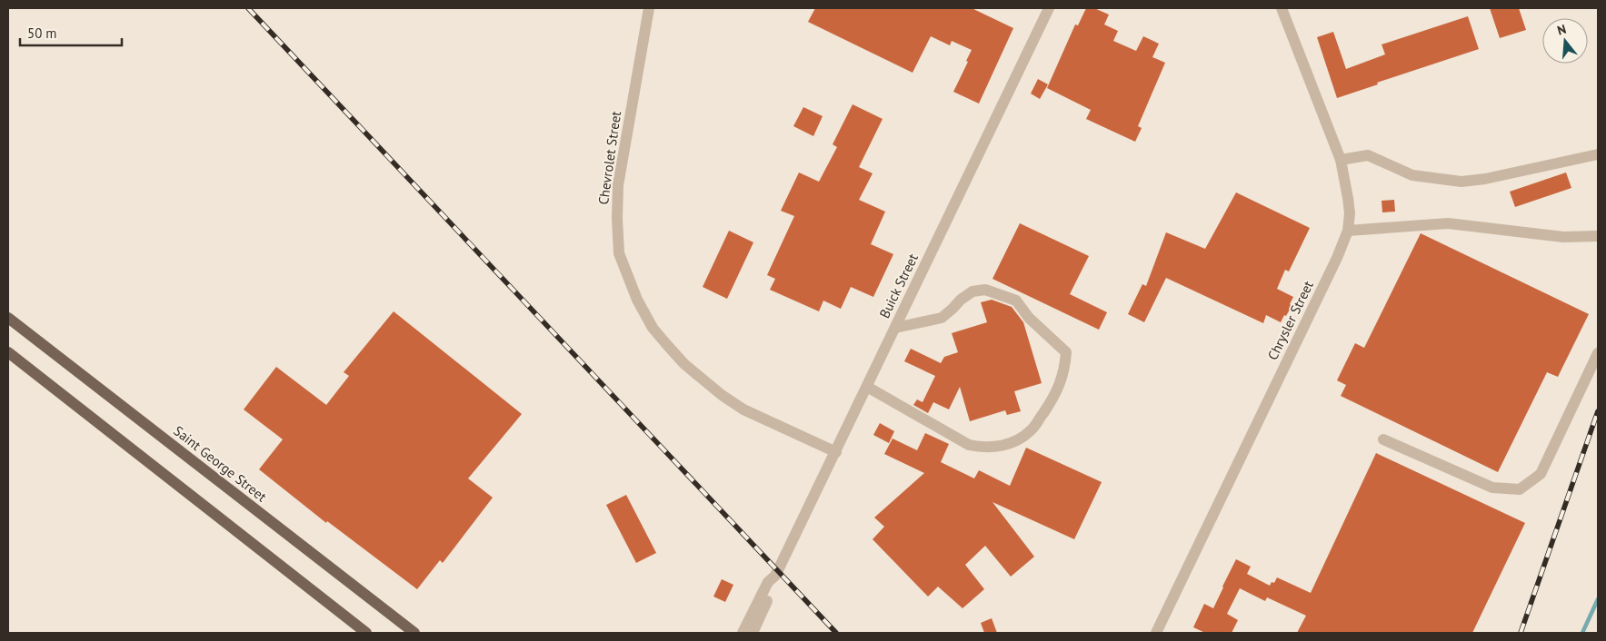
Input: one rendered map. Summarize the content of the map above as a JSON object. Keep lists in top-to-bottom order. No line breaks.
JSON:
{"streets":{"main road":["Saint George Street"],"lane":["Chevrolet Street","Buick Street","Chrysler Street"]},"crossings":[["Chevrolet Street","Buick Street"]],"scale_bar":"50 m","north":"top"}
